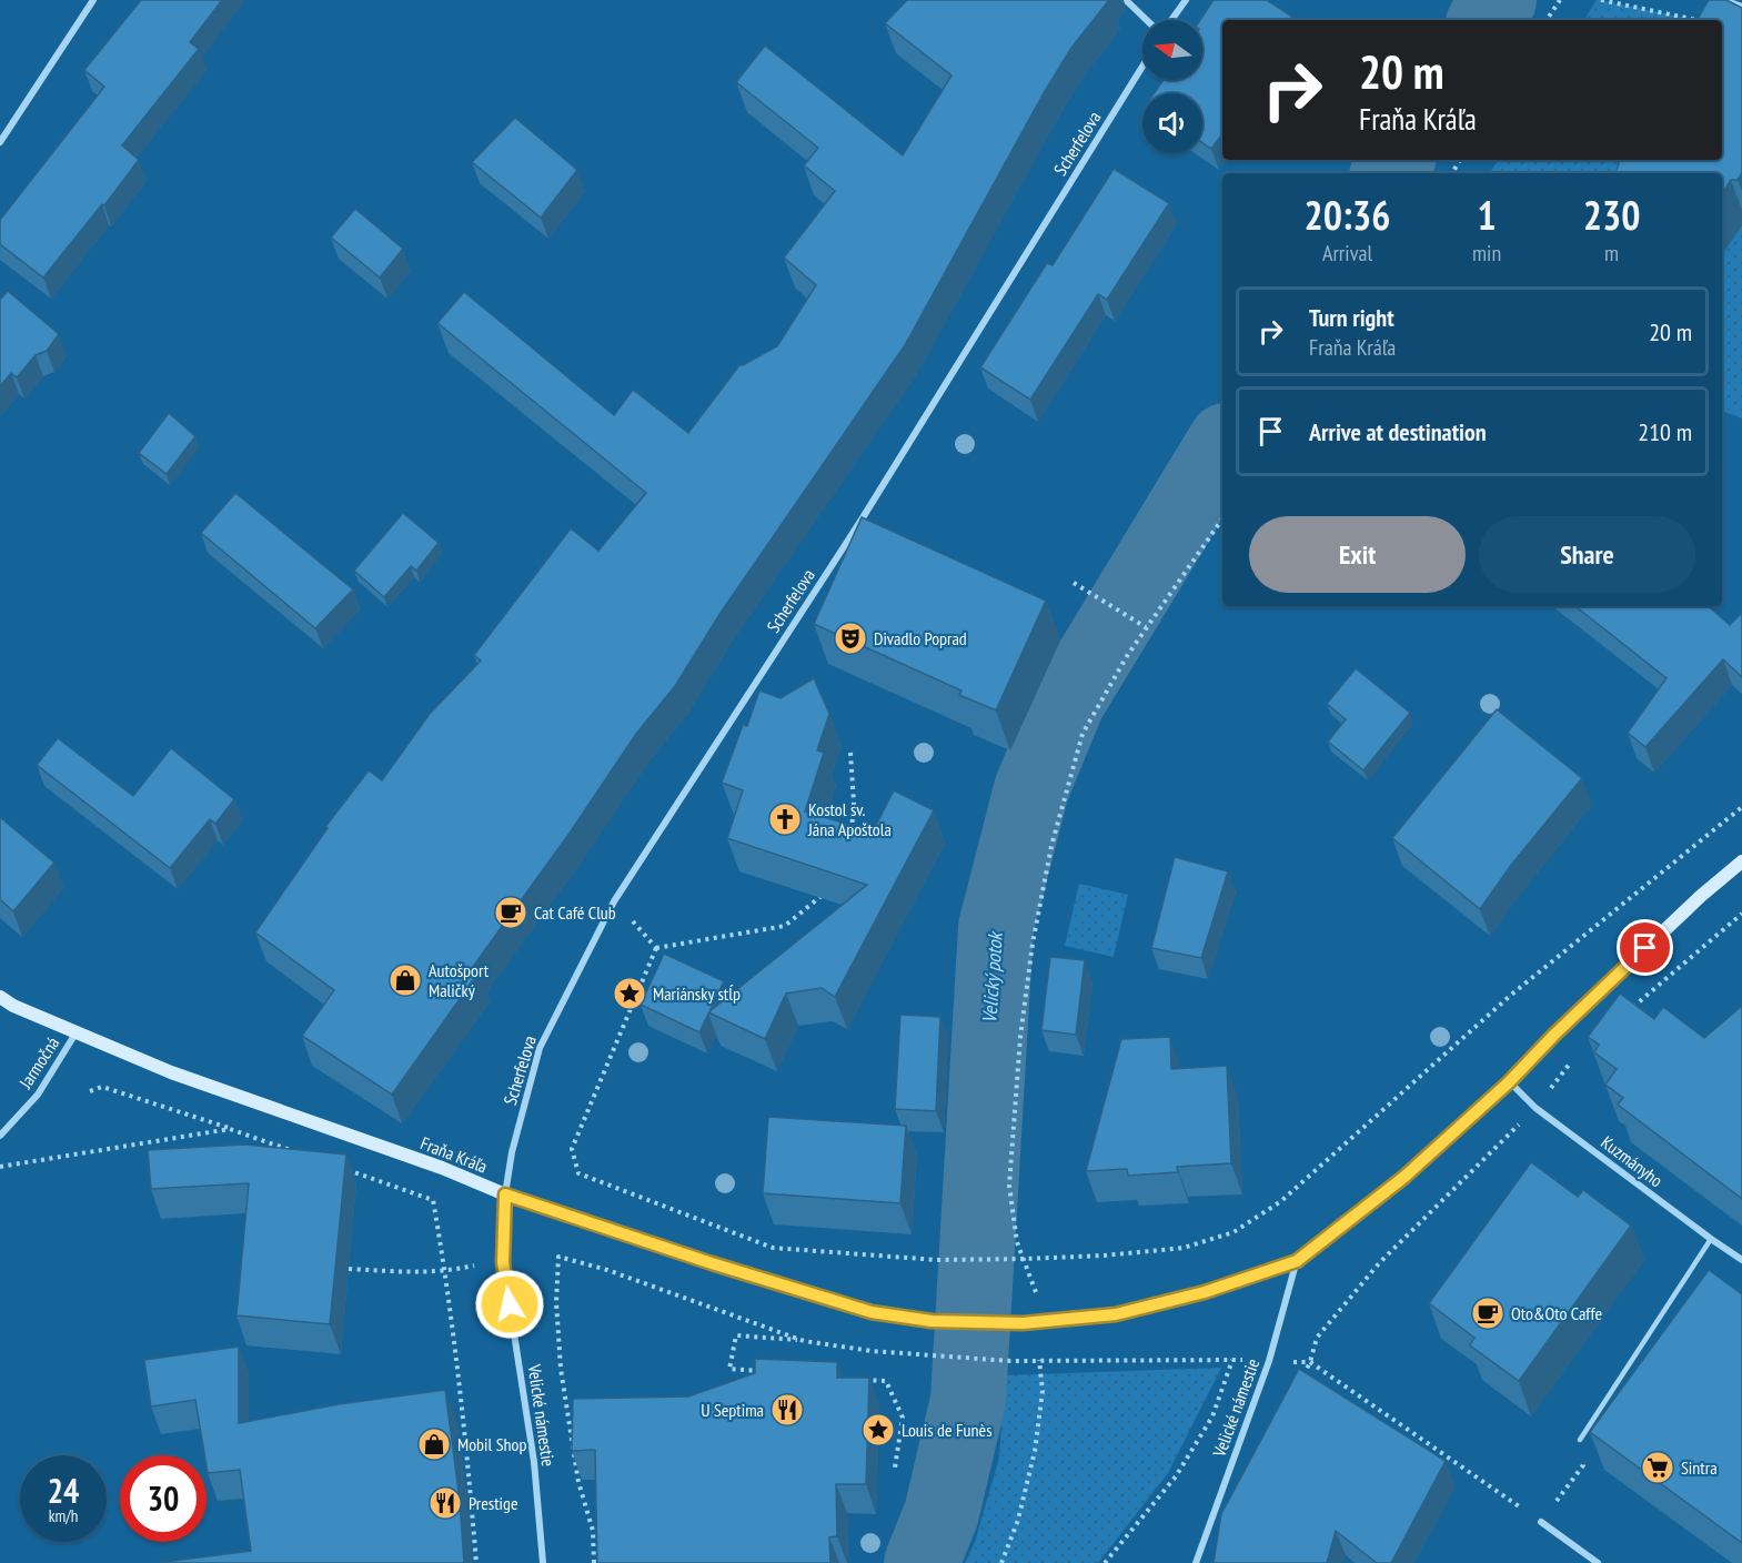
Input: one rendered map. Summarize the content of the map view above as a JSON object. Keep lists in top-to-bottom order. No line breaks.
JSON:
{"streets":{"street":["Scherfelova","Jarmočná","Fraňa Kráľa","Kuzmányho","Velické námestie"]},"crossings":[["Scherfelova","Fraňa Kráľa"],["Scherfelova","Velické námestie"],["Jarmočná","Fraňa Kráľa"],["Fraňa Kráľa","Kuzmányho"],["Fraňa Kráľa","Velické námestie"]],"water":["Velický potok"],"places":{"theatre":["Divadlo Poprad"],"church":["Kostol sv. Jána Apoštola"],"cafe":["Cat Café Club","Oto&Oto Caffe"],"shop":["Autošport Maličký","Mobil Shop"],"place":["Mariánsky stĺp","Louis de Funès"],"restaurant":["U Septima","Prestige"],"supermarket":["Sintra"]},"north":"left","page":{"turn":["20 m","Fraňa Kráľa"],"eta":["20:36","Arrival","1","min","230","m"],"list":[{"name":"Turn right","note":"Fraňa Kráľa","value":"20 m"},{"name":"Arrive at destination","value":"210 m"}],"buttons":["Exit","Share"],"speed":"24 km/h","limit":"30"}}
